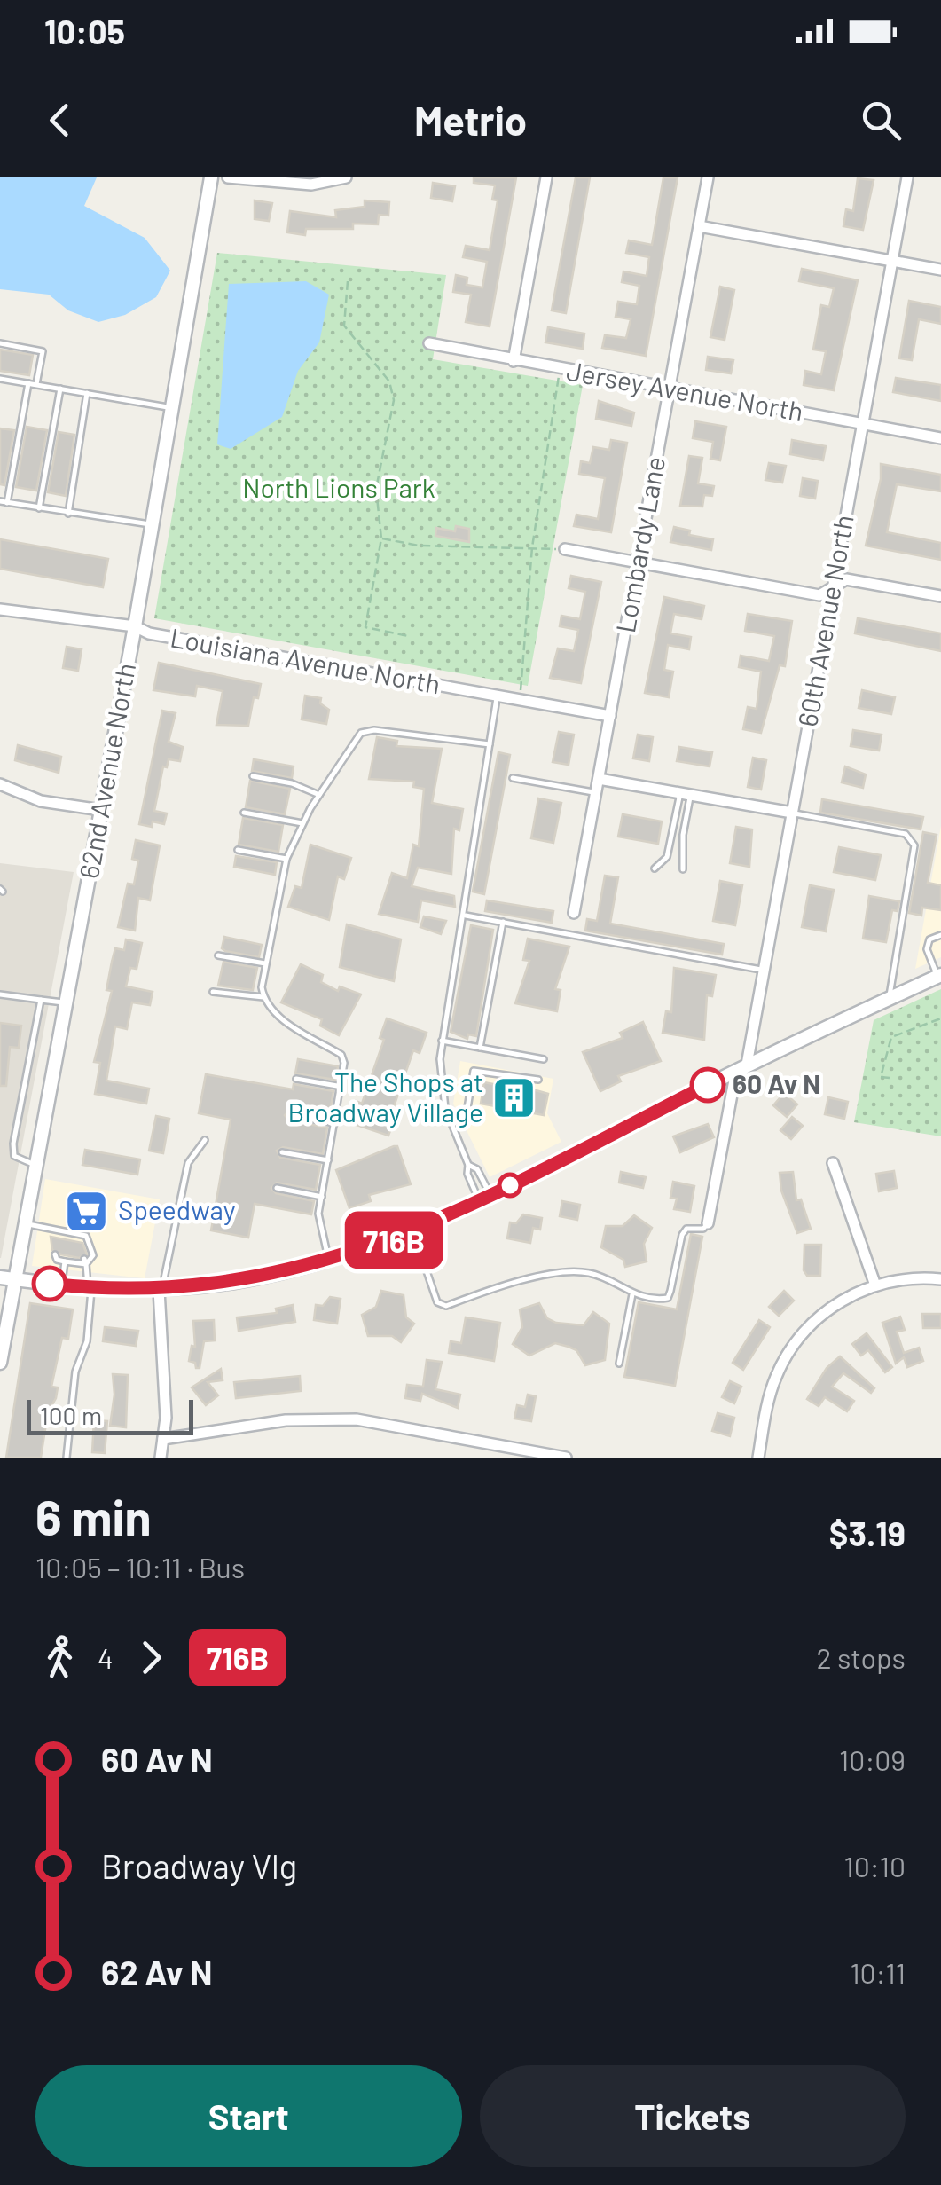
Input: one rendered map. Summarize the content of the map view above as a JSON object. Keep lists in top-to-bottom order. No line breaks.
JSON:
{"streets":{"street":["Jersey Avenue North","Lombardy Lane","60th Avenue North","Louisiana Avenue North","62nd Avenue North"]},"crossings":[["Jersey Avenue North","Lombardy Lane"],["Jersey Avenue North","60th Avenue North"],["Lombardy Lane","Louisiana Avenue North"],["Louisiana Avenue North","62nd Avenue North"]],"parks":["North Lions Park"],"places":{"other":["60 Av N"],"building":["The Shops at Broadway Village"],"supermarket":["Speedway"]},"lines":["bus line 716B"],"scale_bar":"100 m","page":{"status":"10:05","header":"Metrio","on_map":"716B","scale":"100 m","heading":["6 min","10:05 – 10:11 · Bus","$3.19"],"legs":["4","716B","2 stops"],"list":[{"name":"60 Av N","value":"10:09"},{"name":"Broadway Vlg","value":"10:10"},{"name":"62 Av N","value":"10:11"}],"buttons":["Start","Tickets"]}}
